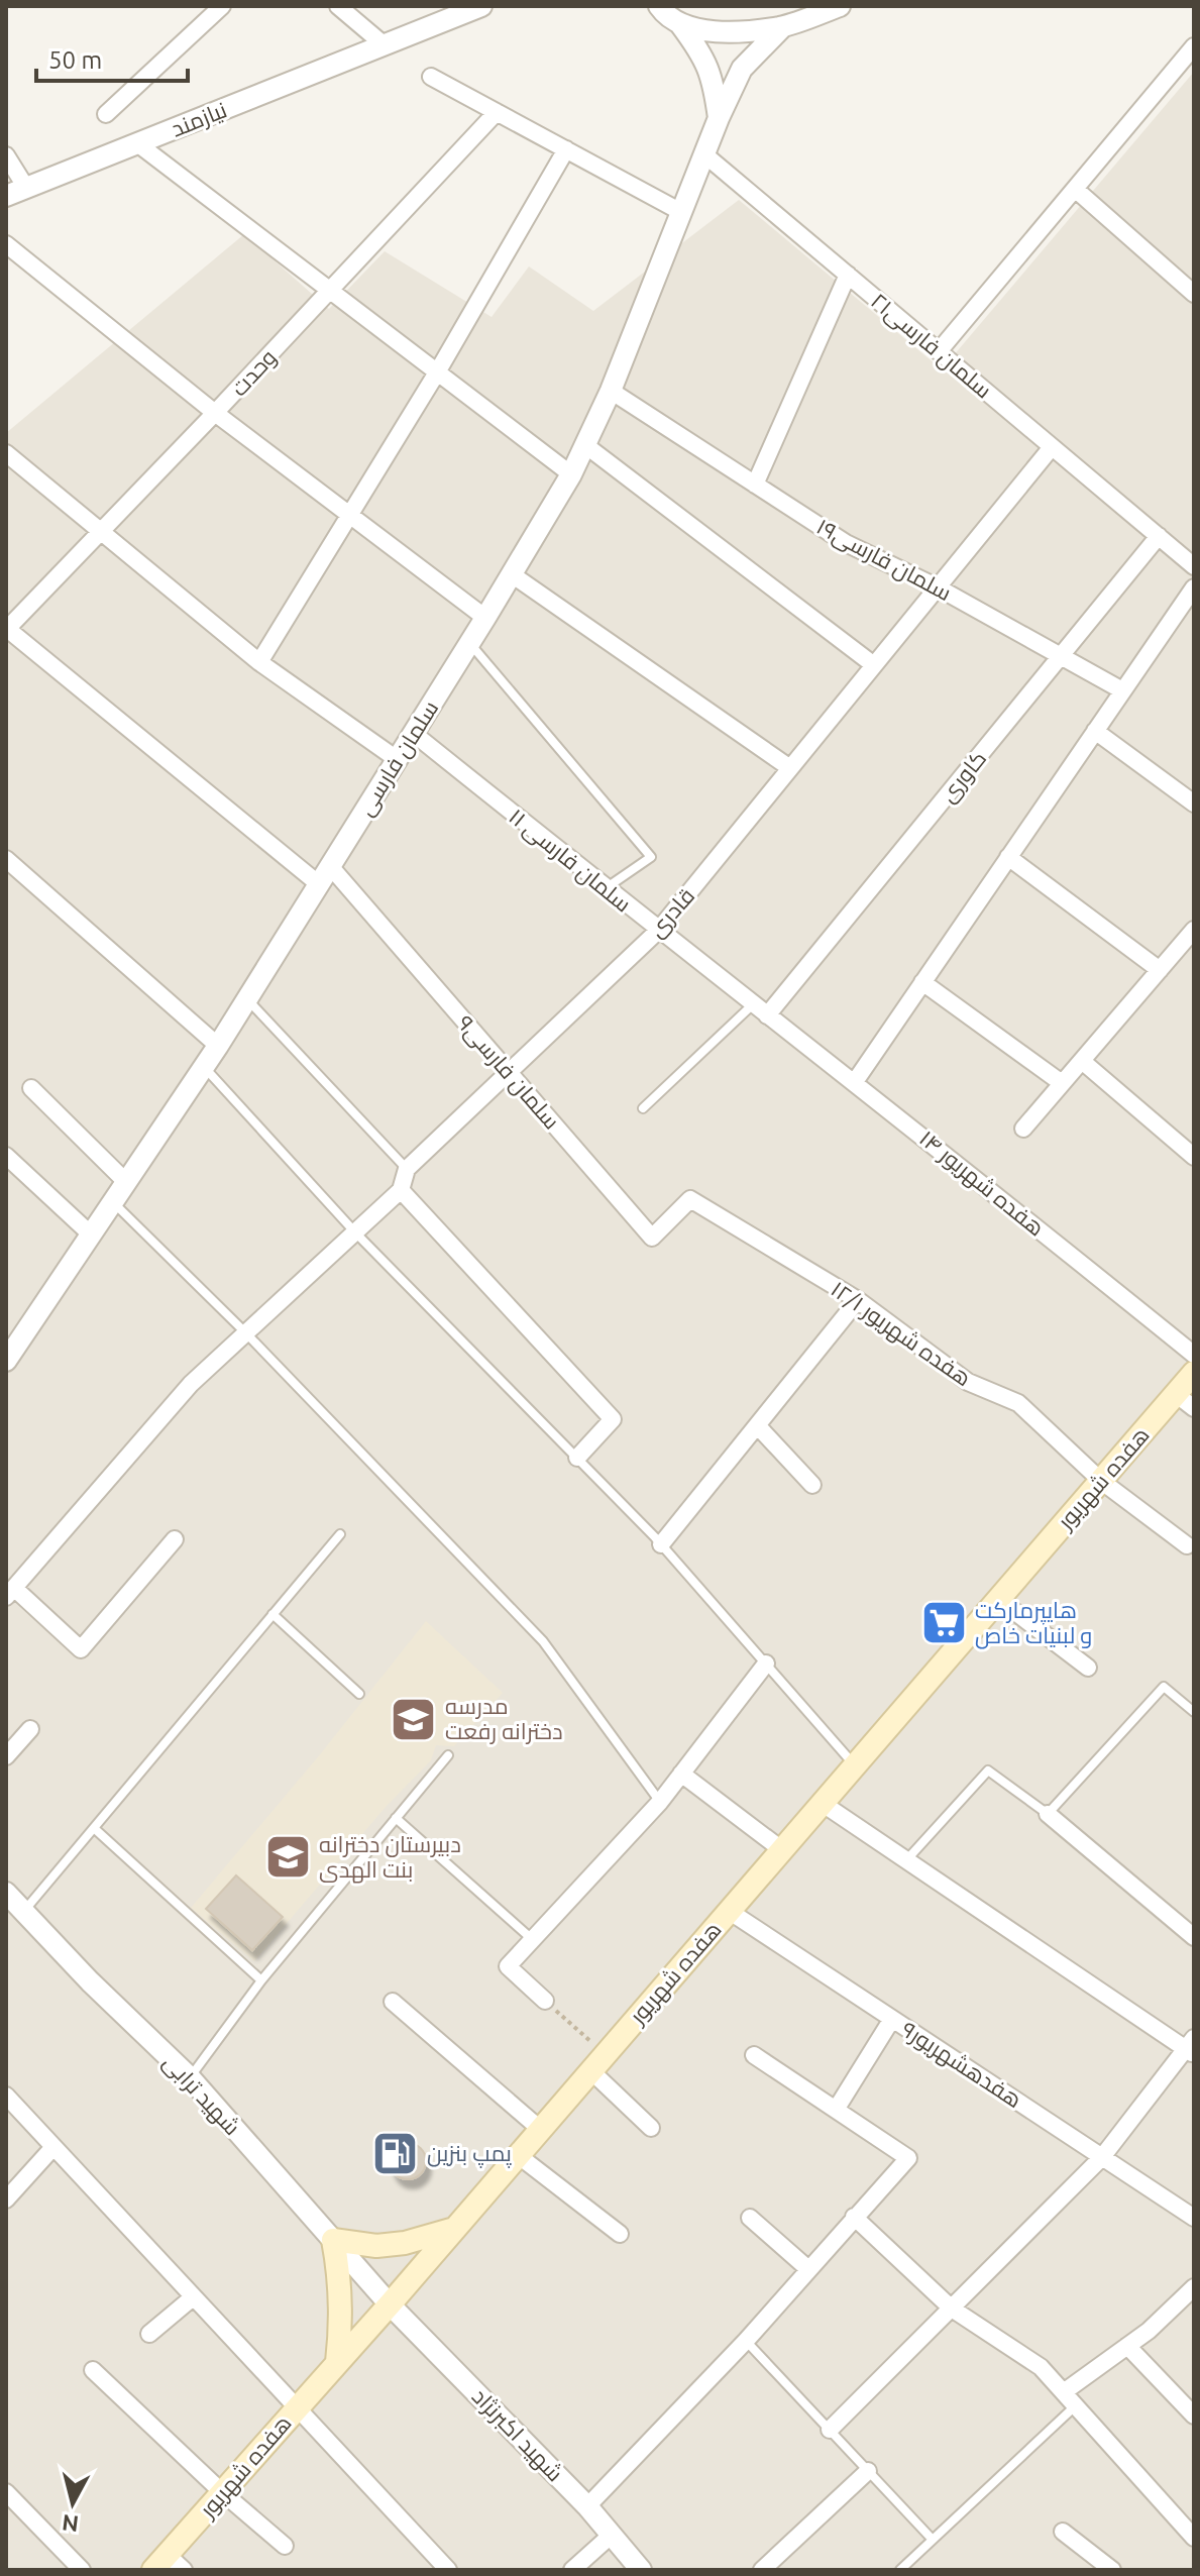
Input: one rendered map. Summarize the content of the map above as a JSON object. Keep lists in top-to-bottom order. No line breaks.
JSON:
{"streets":{"main road":["هفده شهریور"],"street":["نیازمند","سلمان فارسی۲۱","وحدت","سلمان فارسی۱۹","سلمان فارسی","کاوری","سلمان فارسی ۱۱","قادری","سلمان فارسی۹","هفده شهریور ۱۴","هفده شهریور ۱۲/۱","هفدهشهریور۹","شهید ترابی","شهید اکبرنژاد"]},"crossings":[["سلمان فارسی۲۱","سلمان فارسی"],["سلمان فارسی۲۱","کاوری"],["سلمان فارسی۲۱","قادری"],["سلمان فارسی۱۹","سلمان فارسی"],["سلمان فارسی۱۹","کاوری"],["سلمان فارسی۱۹","قادری"],["سلمان فارسی","سلمان فارسی ۱۱"],["سلمان فارسی","سلمان فارسی۹"],["کاوری","سلمان فارسی ۱۱"],["کاوری","هفده شهریور ۱۴"],["سلمان فارسی ۱۱","قادری"],["سلمان فارسی ۱۱","هفده شهریور ۱۴"],["قادری","سلمان فارسی۹"],["سلمان فارسی۹","هفده شهریور ۱۲/۱"],["هفده شهریور ۱۲/۱","هفده شهریور"],["هفده شهریور","هفدهشهریور۹"],["هفده شهریور","شهید ترابی"],["هفده شهریور","شهید اکبرنژاد"],["شهید ترابی","شهید اکبرنژاد"]],"places":{"supermarket":["هایپرمارکت و لبنیات خاص"],"school or university":["مدرسه دخترانه رفعت","دبیرستان دخترانه بنت الهدی"],"fuel station":["پمپ بنزین"]},"scale_bar":"50 m","north":"bottom"}
